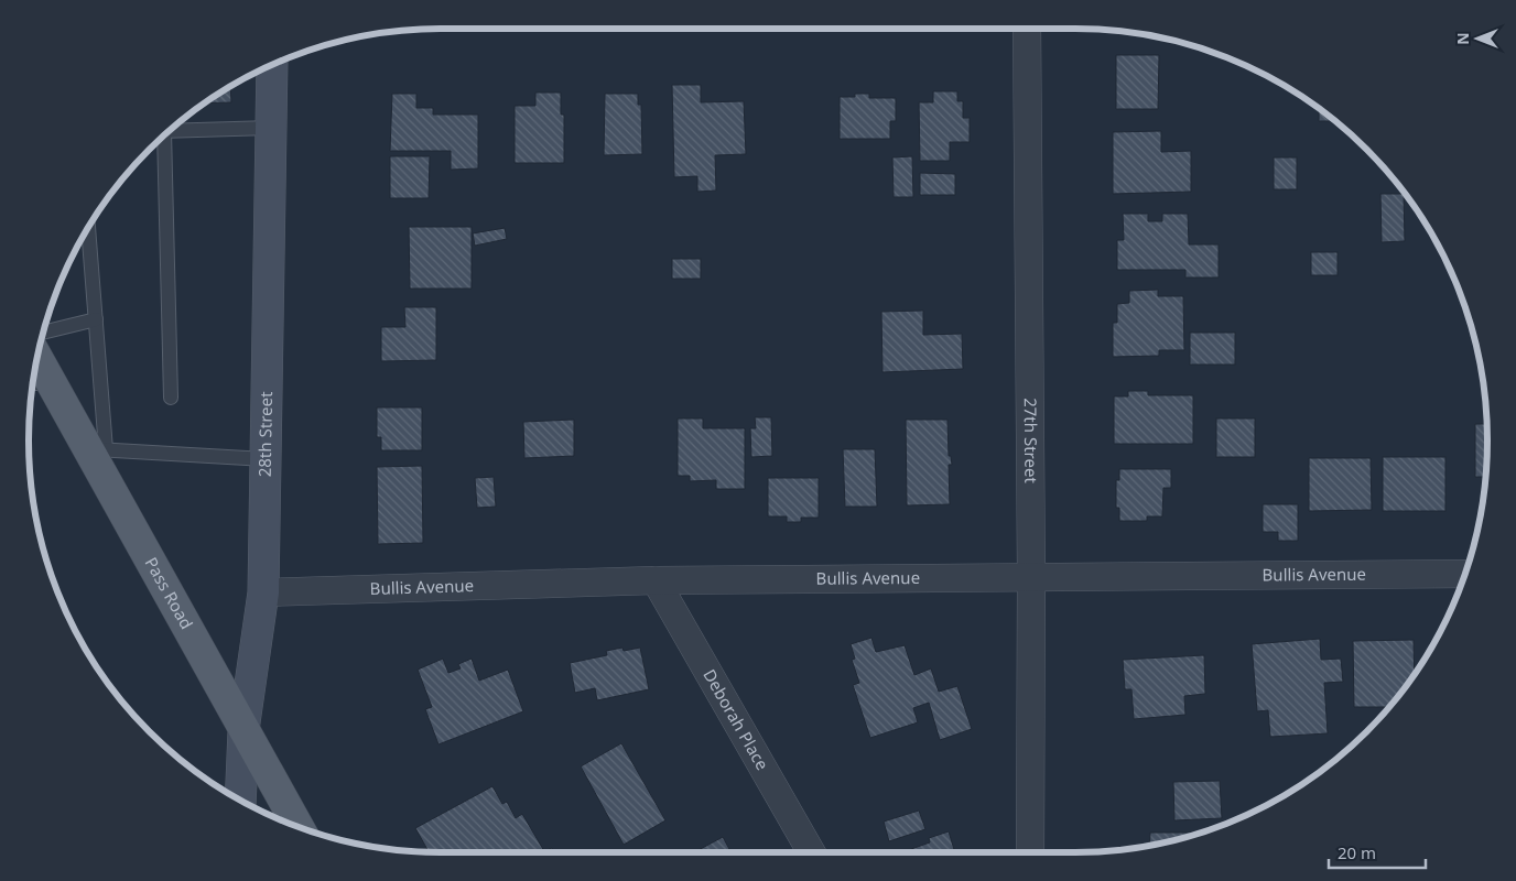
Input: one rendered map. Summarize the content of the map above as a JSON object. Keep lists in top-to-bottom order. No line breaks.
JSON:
{"streets":{"main road":["Pass Road"],"street":["28th Street","27th Street","Bullis Avenue","Deborah Place"]},"crossings":[["28th Street","Bullis Avenue"],["28th Street","Pass Road"],["27th Street","Bullis Avenue"],["Bullis Avenue","Deborah Place"]],"scale_bar":"20 m","north":"left"}
